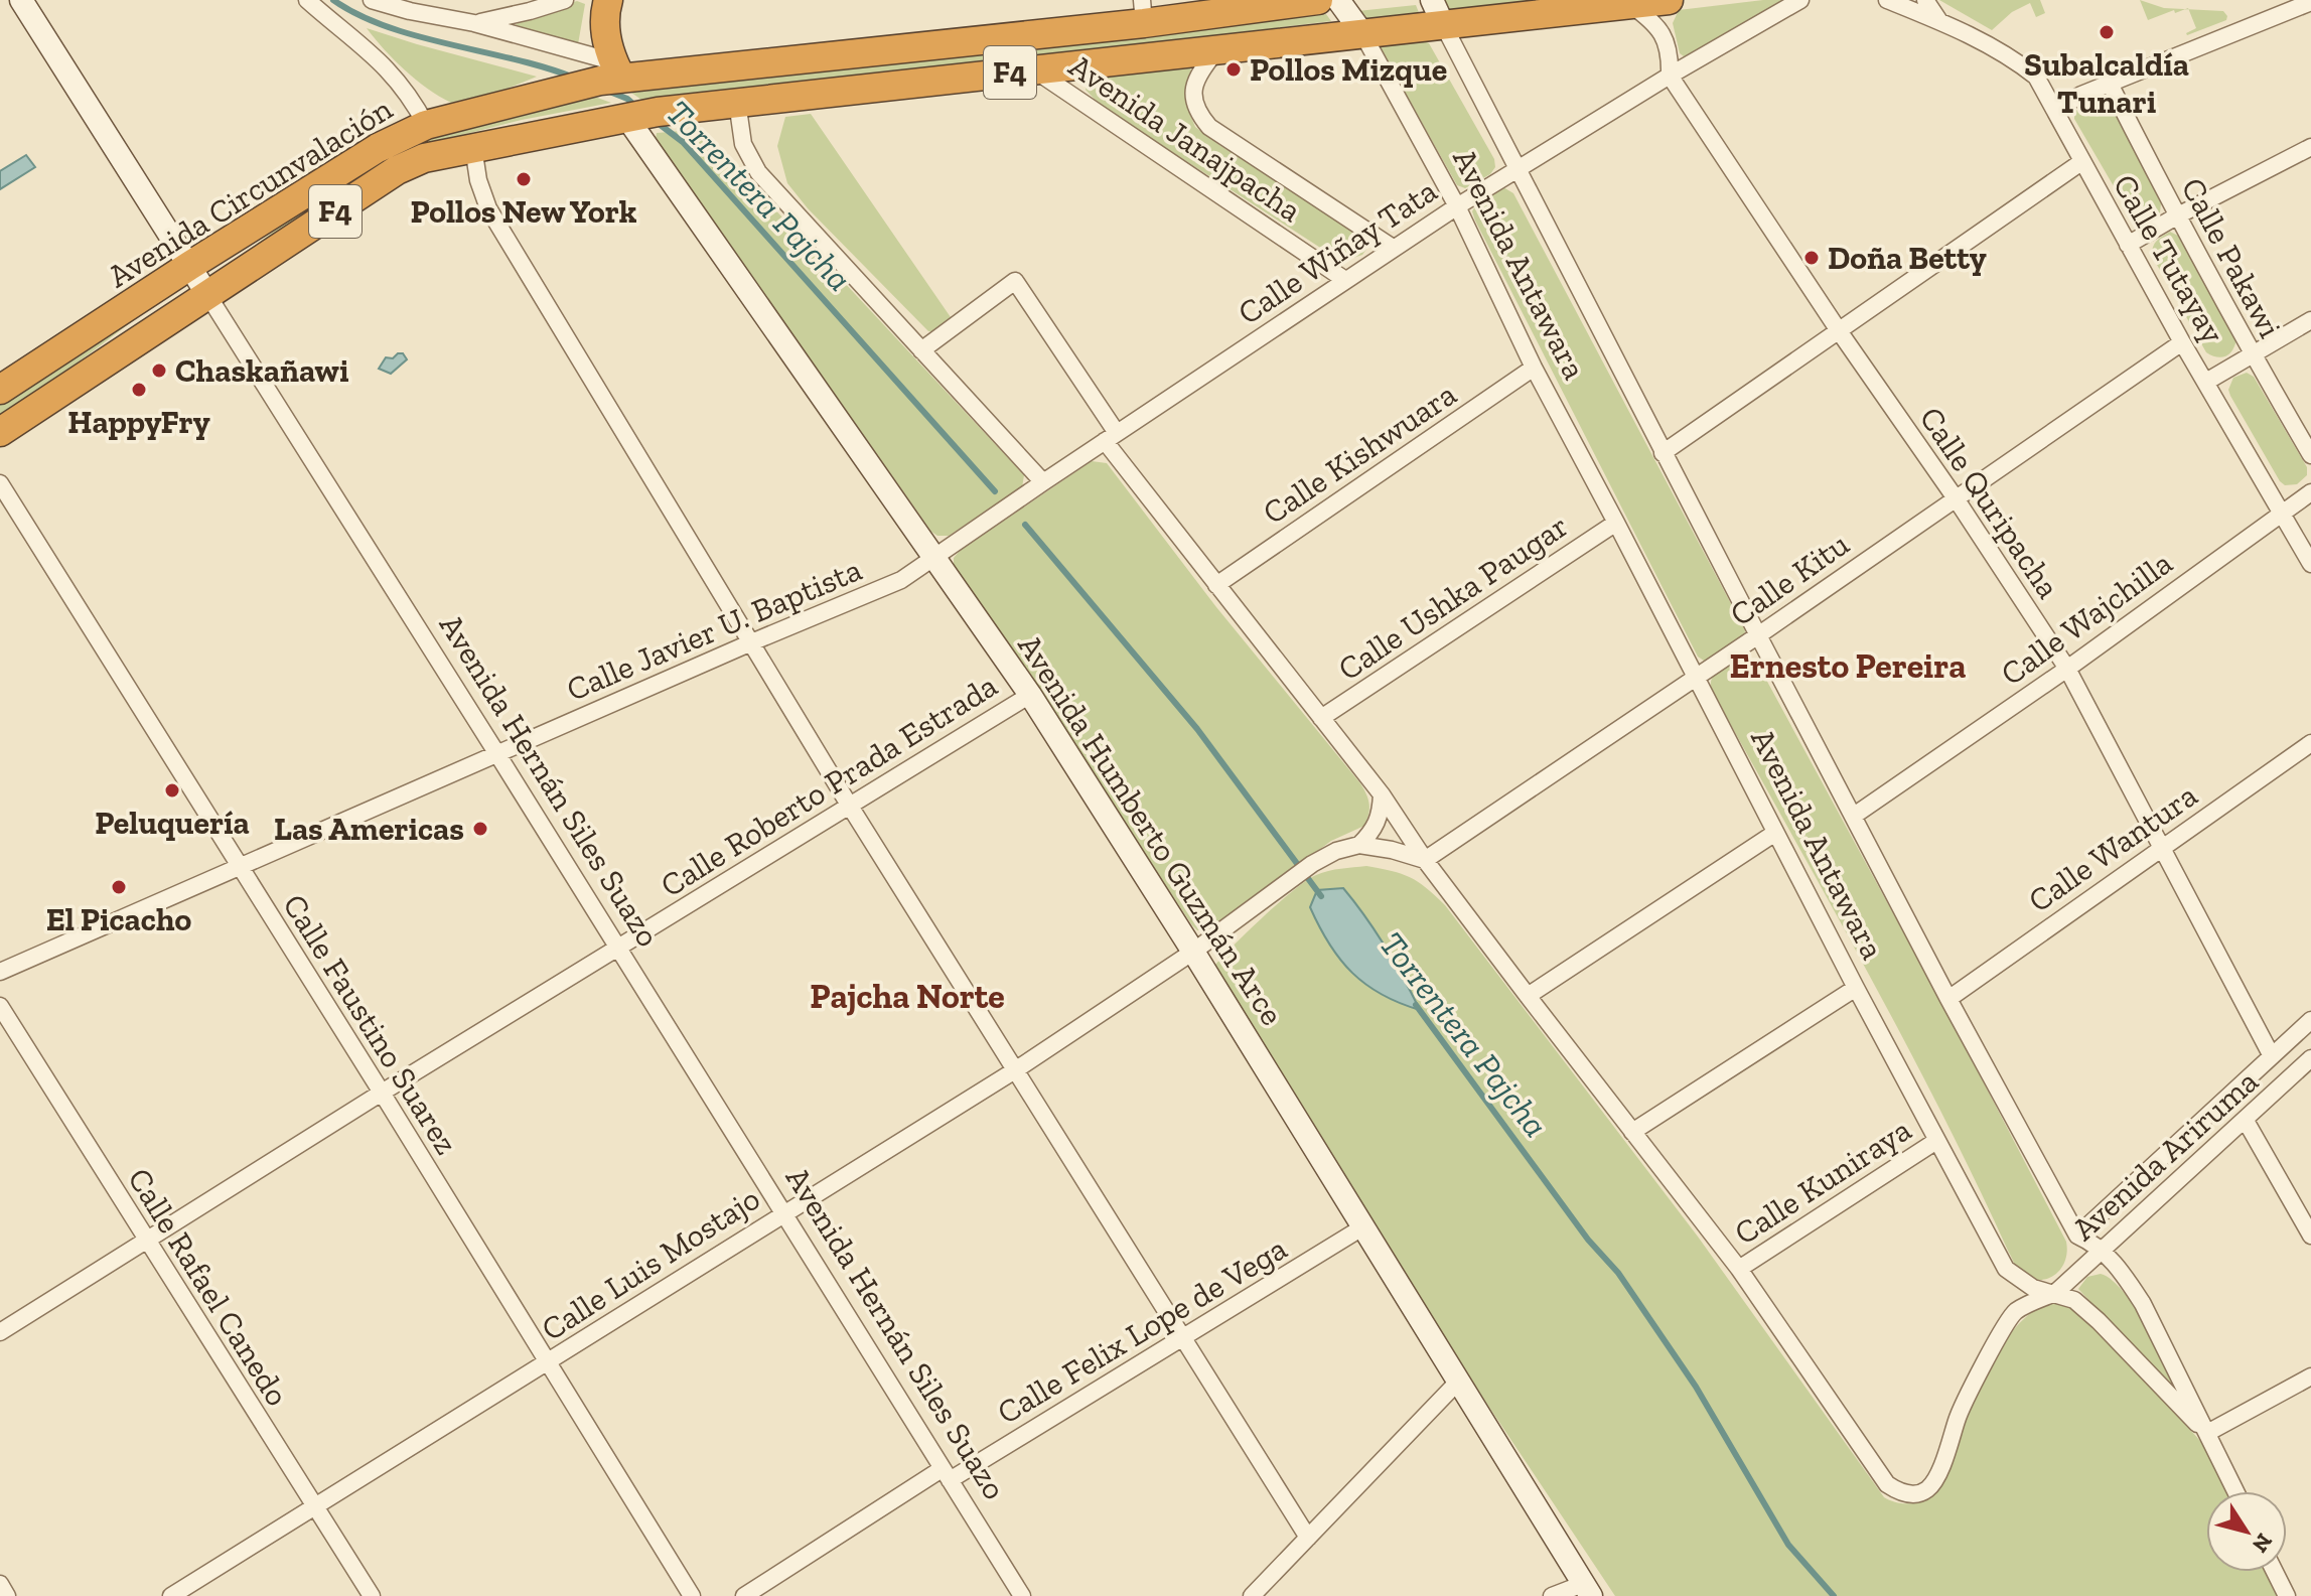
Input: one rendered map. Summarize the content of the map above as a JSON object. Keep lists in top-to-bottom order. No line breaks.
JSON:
{"streets":{"highway":["F4","Avenida Circunvalación"],"main road":["Avenida Antawara","Avenida Hernán Siles Suazo","Avenida Humberto Guzmán Arce"],"street":["Avenida Janajpacha","Calle Wiñay Tata","Calle Pakawi","Calle Tutayay","Calle Kishwuara","Calle Quripacha","Calle Kitu","Calle Ushka Paugar","Calle Wajchilla","Calle Javier U. Baptista","Calle Roberto Prada Estrada","Calle Wantura","Calle Faustino Suarez","Avenida Ariruma","Calle Kuniraya","Calle Luis Mostajo","Calle Rafael Canedo","Calle Felix Lope de Vega"]},"crossings":[["Avenida Janajpacha","Avenida Circunvalación"],["Avenida Janajpacha","Calle Wiñay Tata"],["Avenida Circunvalación","Avenida Antawara"],["Avenida Circunvalación","Calle Quripacha"],["Avenida Circunvalación","Avenida Hernán Siles Suazo"],["Avenida Circunvalación","Avenida Humberto Guzmán Arce"],["Calle Wiñay Tata","Avenida Antawara"],["Calle Wiñay Tata","Calle Quripacha"],["Calle Wiñay Tata","Calle Javier U. Baptista"],["Calle Tutayay","Calle Kitu"],["Calle Tutayay","Calle Wajchilla"],["Avenida Antawara","Calle Kishwuara"],["Avenida Antawara","Calle Kitu"],["Avenida Antawara","Calle Ushka Paugar"],["Avenida Antawara","Calle Wajchilla"],["Avenida Antawara","Calle Wantura"],["Avenida Antawara","Avenida Ariruma"],["Avenida Antawara","Calle Kuniraya"],["Calle Quripacha","Calle Kitu"],["Calle Quripacha","Calle Wajchilla"],["Calle Quripacha","Calle Wantura"],["Calle Quripacha","Avenida Ariruma"],["Calle Javier U. Baptista","Avenida Hernán Siles Suazo"],["Calle Javier U. Baptista","Avenida Humberto Guzmán Arce"],["Calle Javier U. Baptista","Calle Faustino Suarez"],["Avenida Hernán Siles Suazo","Calle Roberto Prada Estrada"],["Avenida Hernán Siles Suazo","Calle Luis Mostajo"],["Avenida Hernán Siles Suazo","Calle Felix Lope de Vega"],["Calle Roberto Prada Estrada","Avenida Humberto Guzmán Arce"],["Calle Roberto Prada Estrada","Calle Faustino Suarez"],["Calle Roberto Prada Estrada","Calle Rafael Canedo"],["Avenida Humberto Guzmán Arce","Calle Luis Mostajo"],["Avenida Humberto Guzmán Arce","Calle Felix Lope de Vega"],["Calle Faustino Suarez","Calle Luis Mostajo"],["Calle Luis Mostajo","Calle Rafael Canedo"]],"districts":["Ernesto Pereira","Pajcha Norte"],"water":["Torrentera Pajcha"],"places":["Subalcaldía Tunari","Pollos Mizque","Pollos New York","Doña Betty","Chaskañawi","HappyFry","Peluquería","Las Americas","El Picacho"],"north":"bottom right"}
